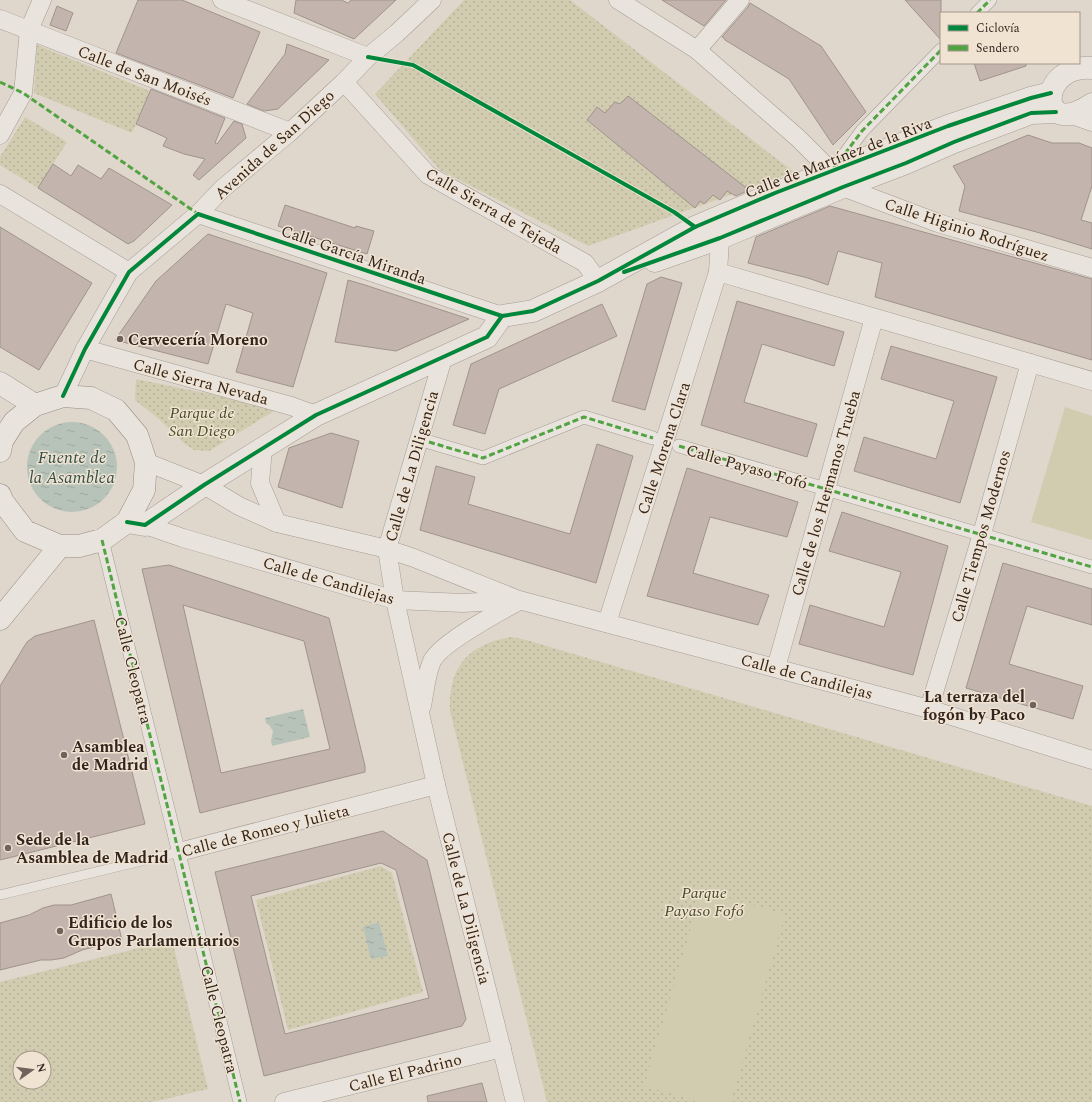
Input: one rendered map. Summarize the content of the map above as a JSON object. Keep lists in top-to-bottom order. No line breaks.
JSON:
{"streets":{"street":["Calle de San Moisés","Avenida de San Diego","Calle de Martínez de la Riva","Calle Sierra de Tejeda","Calle Higinio Rodríguez","Calle García Miranda","Calle Sierra Nevada","Calle Morena Clara","Calle de La Diligencia","Calle Payaso Fofó","Calle de los Hermanos Trueba","Calle Tiempos Modernos","Calle de Candilejas","Calle Cleopatra","Calle de Romeo y Julieta","Calle El Padrino"]},"crossings":[["Calle de San Moisés","Avenida de San Diego"],["Avenida de San Diego","Calle Sierra de Tejeda"],["Avenida de San Diego","Calle García Miranda"],["Avenida de San Diego","Calle Sierra Nevada"],["Calle de Martínez de la Riva","Calle Sierra de Tejeda"],["Calle de Martínez de la Riva","Calle Higinio Rodríguez"],["Calle de Martínez de la Riva","Calle García Miranda"],["Calle de Martínez de la Riva","Calle Morena Clara"],["Calle Morena Clara","Calle de Candilejas"],["Calle de La Diligencia","Calle de Candilejas"],["Calle de La Diligencia","Calle de Romeo y Julieta"],["Calle de La Diligencia","Calle El Padrino"],["Calle Payaso Fofó","Calle de los Hermanos Trueba"],["Calle Payaso Fofó","Calle Tiempos Modernos"],["Calle de los Hermanos Trueba","Calle de Candilejas"],["Calle Tiempos Modernos","Calle de Candilejas"],["Calle Cleopatra","Calle de Romeo y Julieta"]],"water":["Fuente de la Asamblea"],"parks":["Parque de San Diego","Parque Payaso Fofó"],"places":["Cervecería Moreno","La terraza del fogón by Paco","Asamblea de Madrid","Sede de la Asamblea de Madrid","Edificio de los Grupos Parlamentarios"],"legend":["Ciclovía","Sendero"],"north":"right"}
